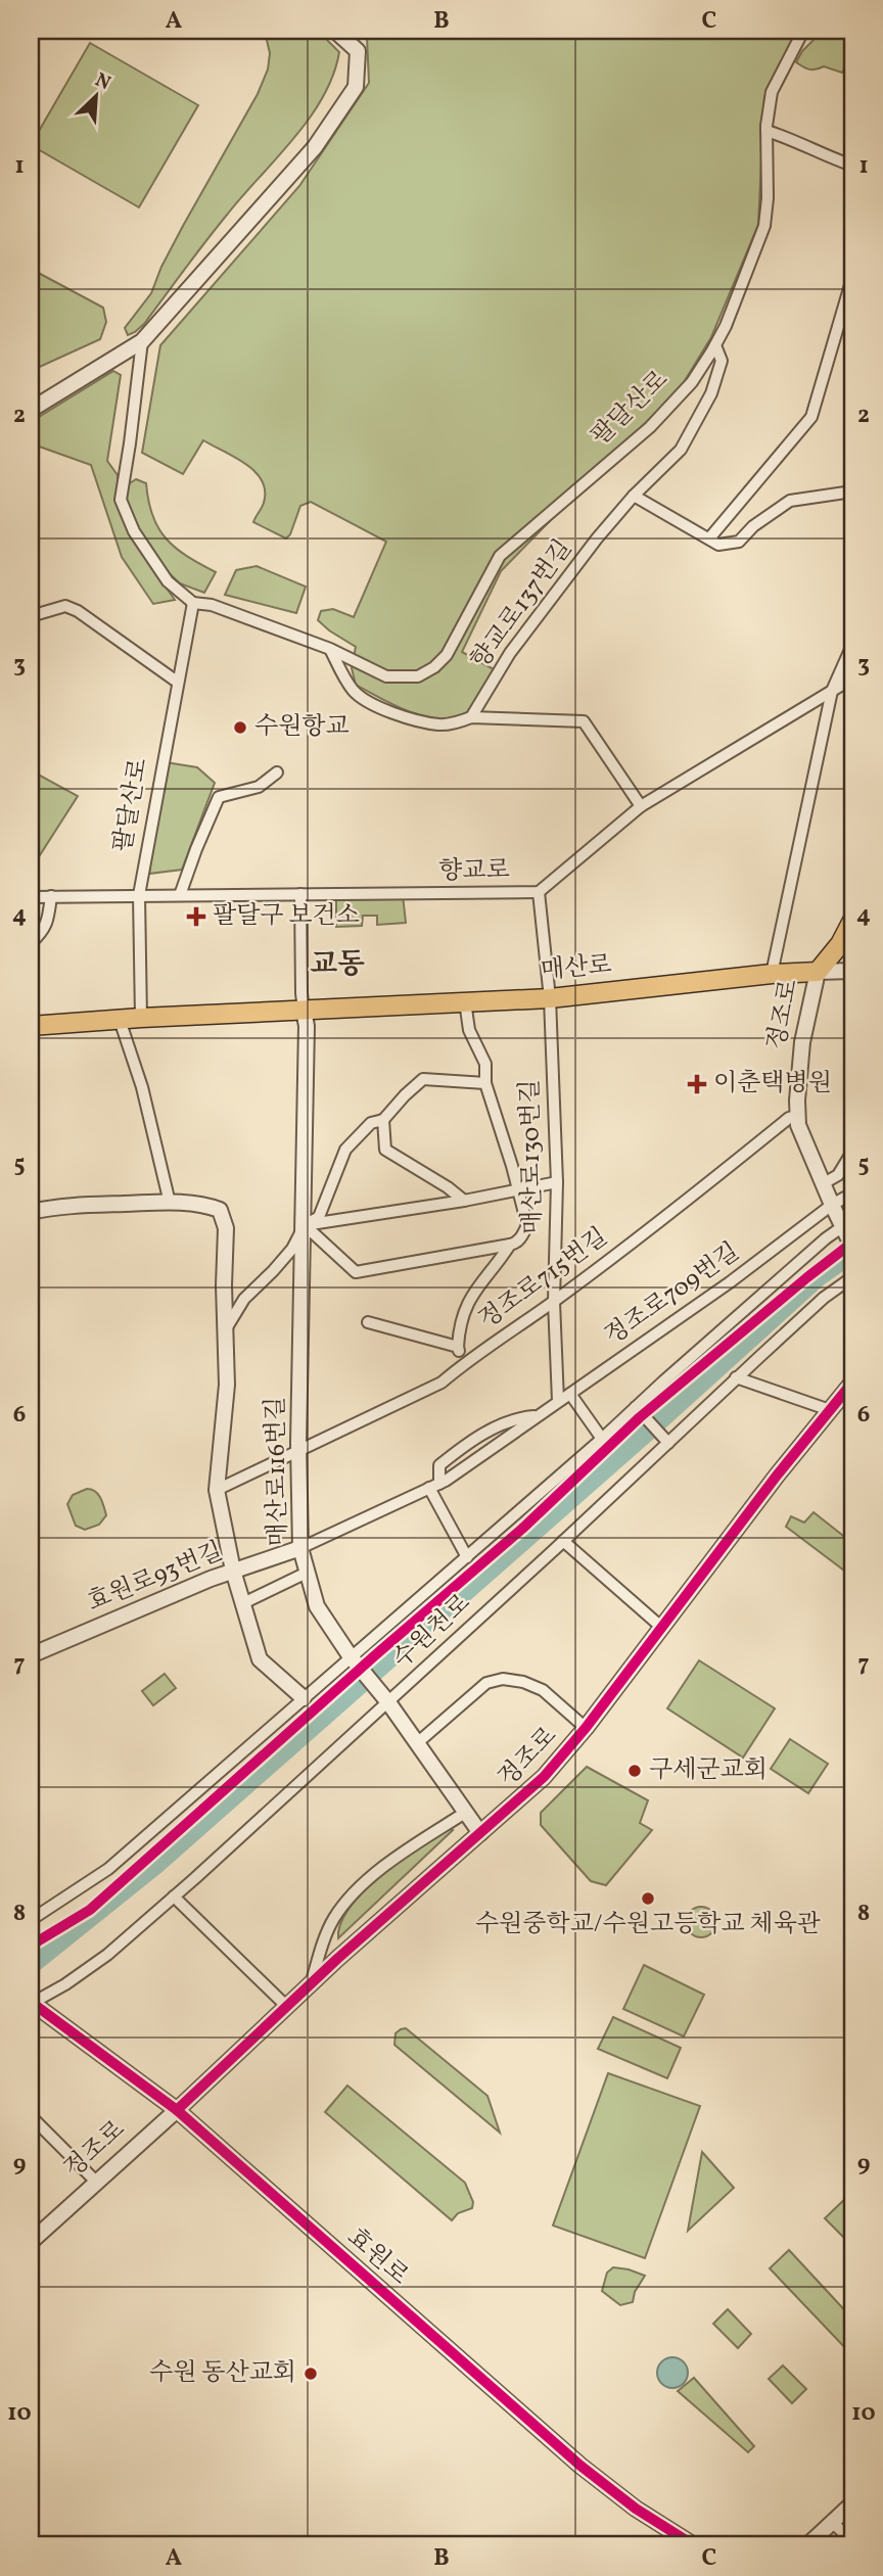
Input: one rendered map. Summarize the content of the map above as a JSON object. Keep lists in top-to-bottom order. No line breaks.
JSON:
{"streets":{"main road":["매산로","정조로"],"street":["팔달산로","향교로137번길","향교로","매산로130번길","정조로715번길","정조로709번길","매산로116번길","효원로93번길","수원천로","효원로"]},"crossings":[["팔달산로","향교로137번길"],["팔달산로","향교로"],["팔달산로","매산로"],["향교로","매산로130번길"],["매산로","정조로"],["매산로","매산로130번길"],["매산로","매산로116번길"],["정조로","정조로715번길"],["정조로","정조로709번길"],["정조로","매산로116번길"],["정조로","수원천로"],["정조로","효원로"],["매산로130번길","정조로715번길"],["매산로130번길","정조로709번길"],["정조로715번길","매산로116번길"],["정조로709번길","매산로116번길"],["정조로709번길","효원로93번길"],["매산로116번길","효원로93번길"],["매산로116번길","수원천로"],["수원천로","효원로"]],"districts":["교동"],"places":{"other":["수원항교","구세군교회","수원중학교/수원고등학교 체육관","수원 동산교회"],"health":["팔달구 보건소","이춘택병원"]},"north":"top right","grid":{"columns":["A","B","C"],"rows":["1","2","3","4","5","6","7","8","9","10"]}}
